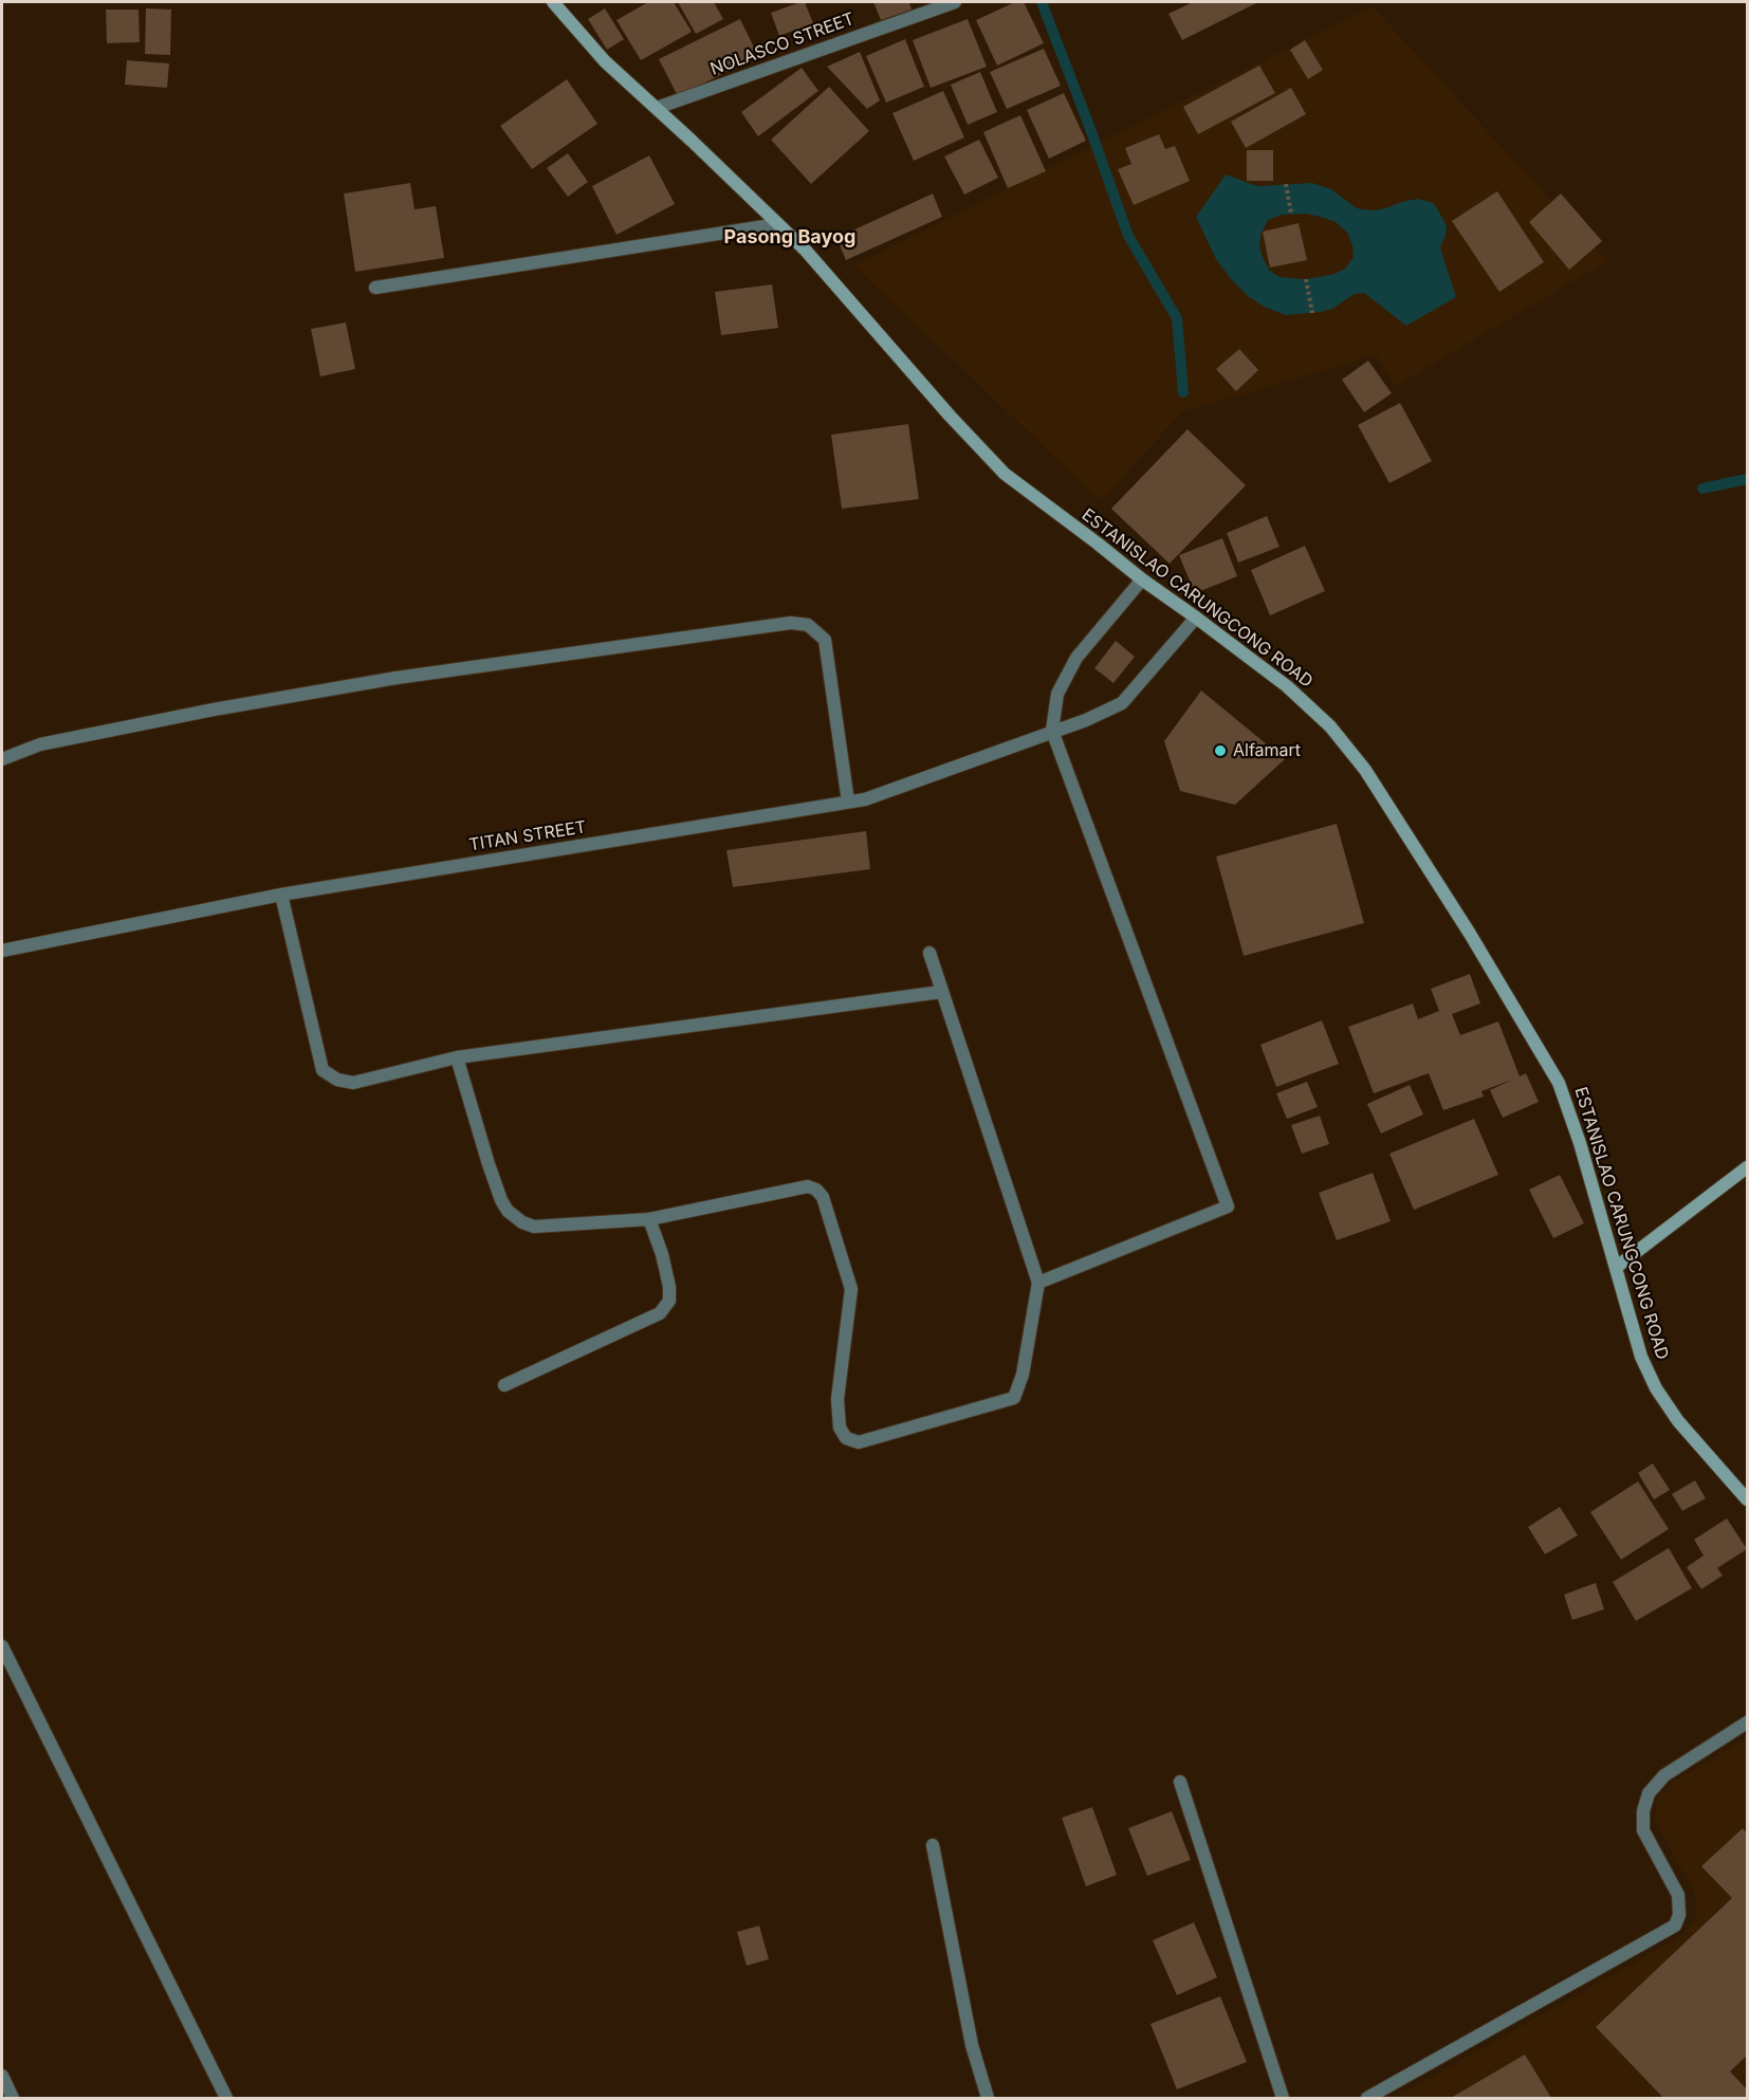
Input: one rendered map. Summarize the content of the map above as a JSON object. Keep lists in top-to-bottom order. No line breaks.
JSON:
{"streets":{"street":["NOLASCO STREET","ESTANISLAO CARUNGCONG ROAD","TITAN STREET"]},"crossings":[["NOLASCO STREET","ESTANISLAO CARUNGCONG ROAD"],["ESTANISLAO CARUNGCONG ROAD","TITAN STREET"]],"districts":["Pasong Bayog"],"places":["Alfamart"]}
